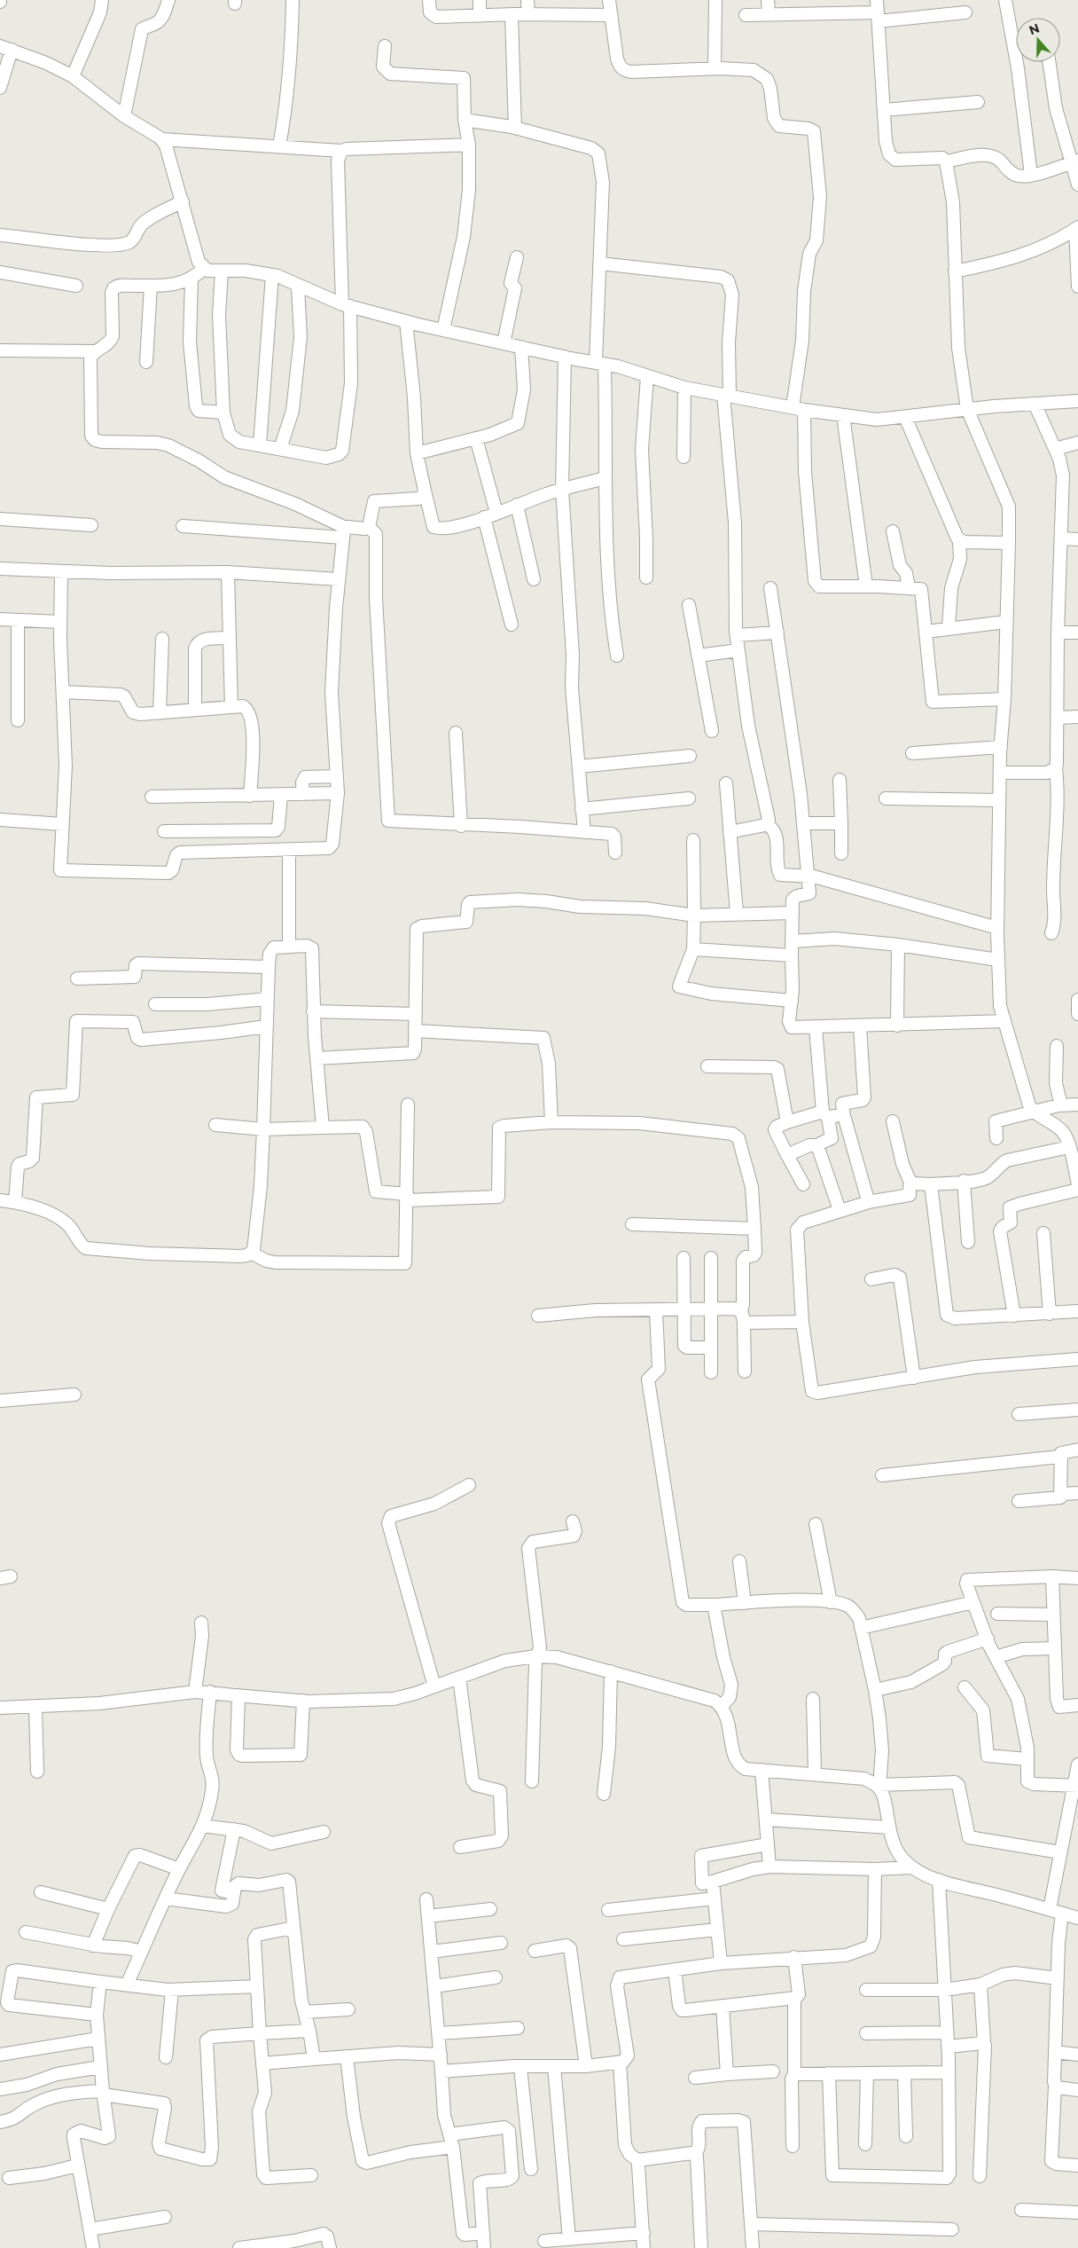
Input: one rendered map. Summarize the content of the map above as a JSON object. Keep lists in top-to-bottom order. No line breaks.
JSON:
{"north":"top"}
